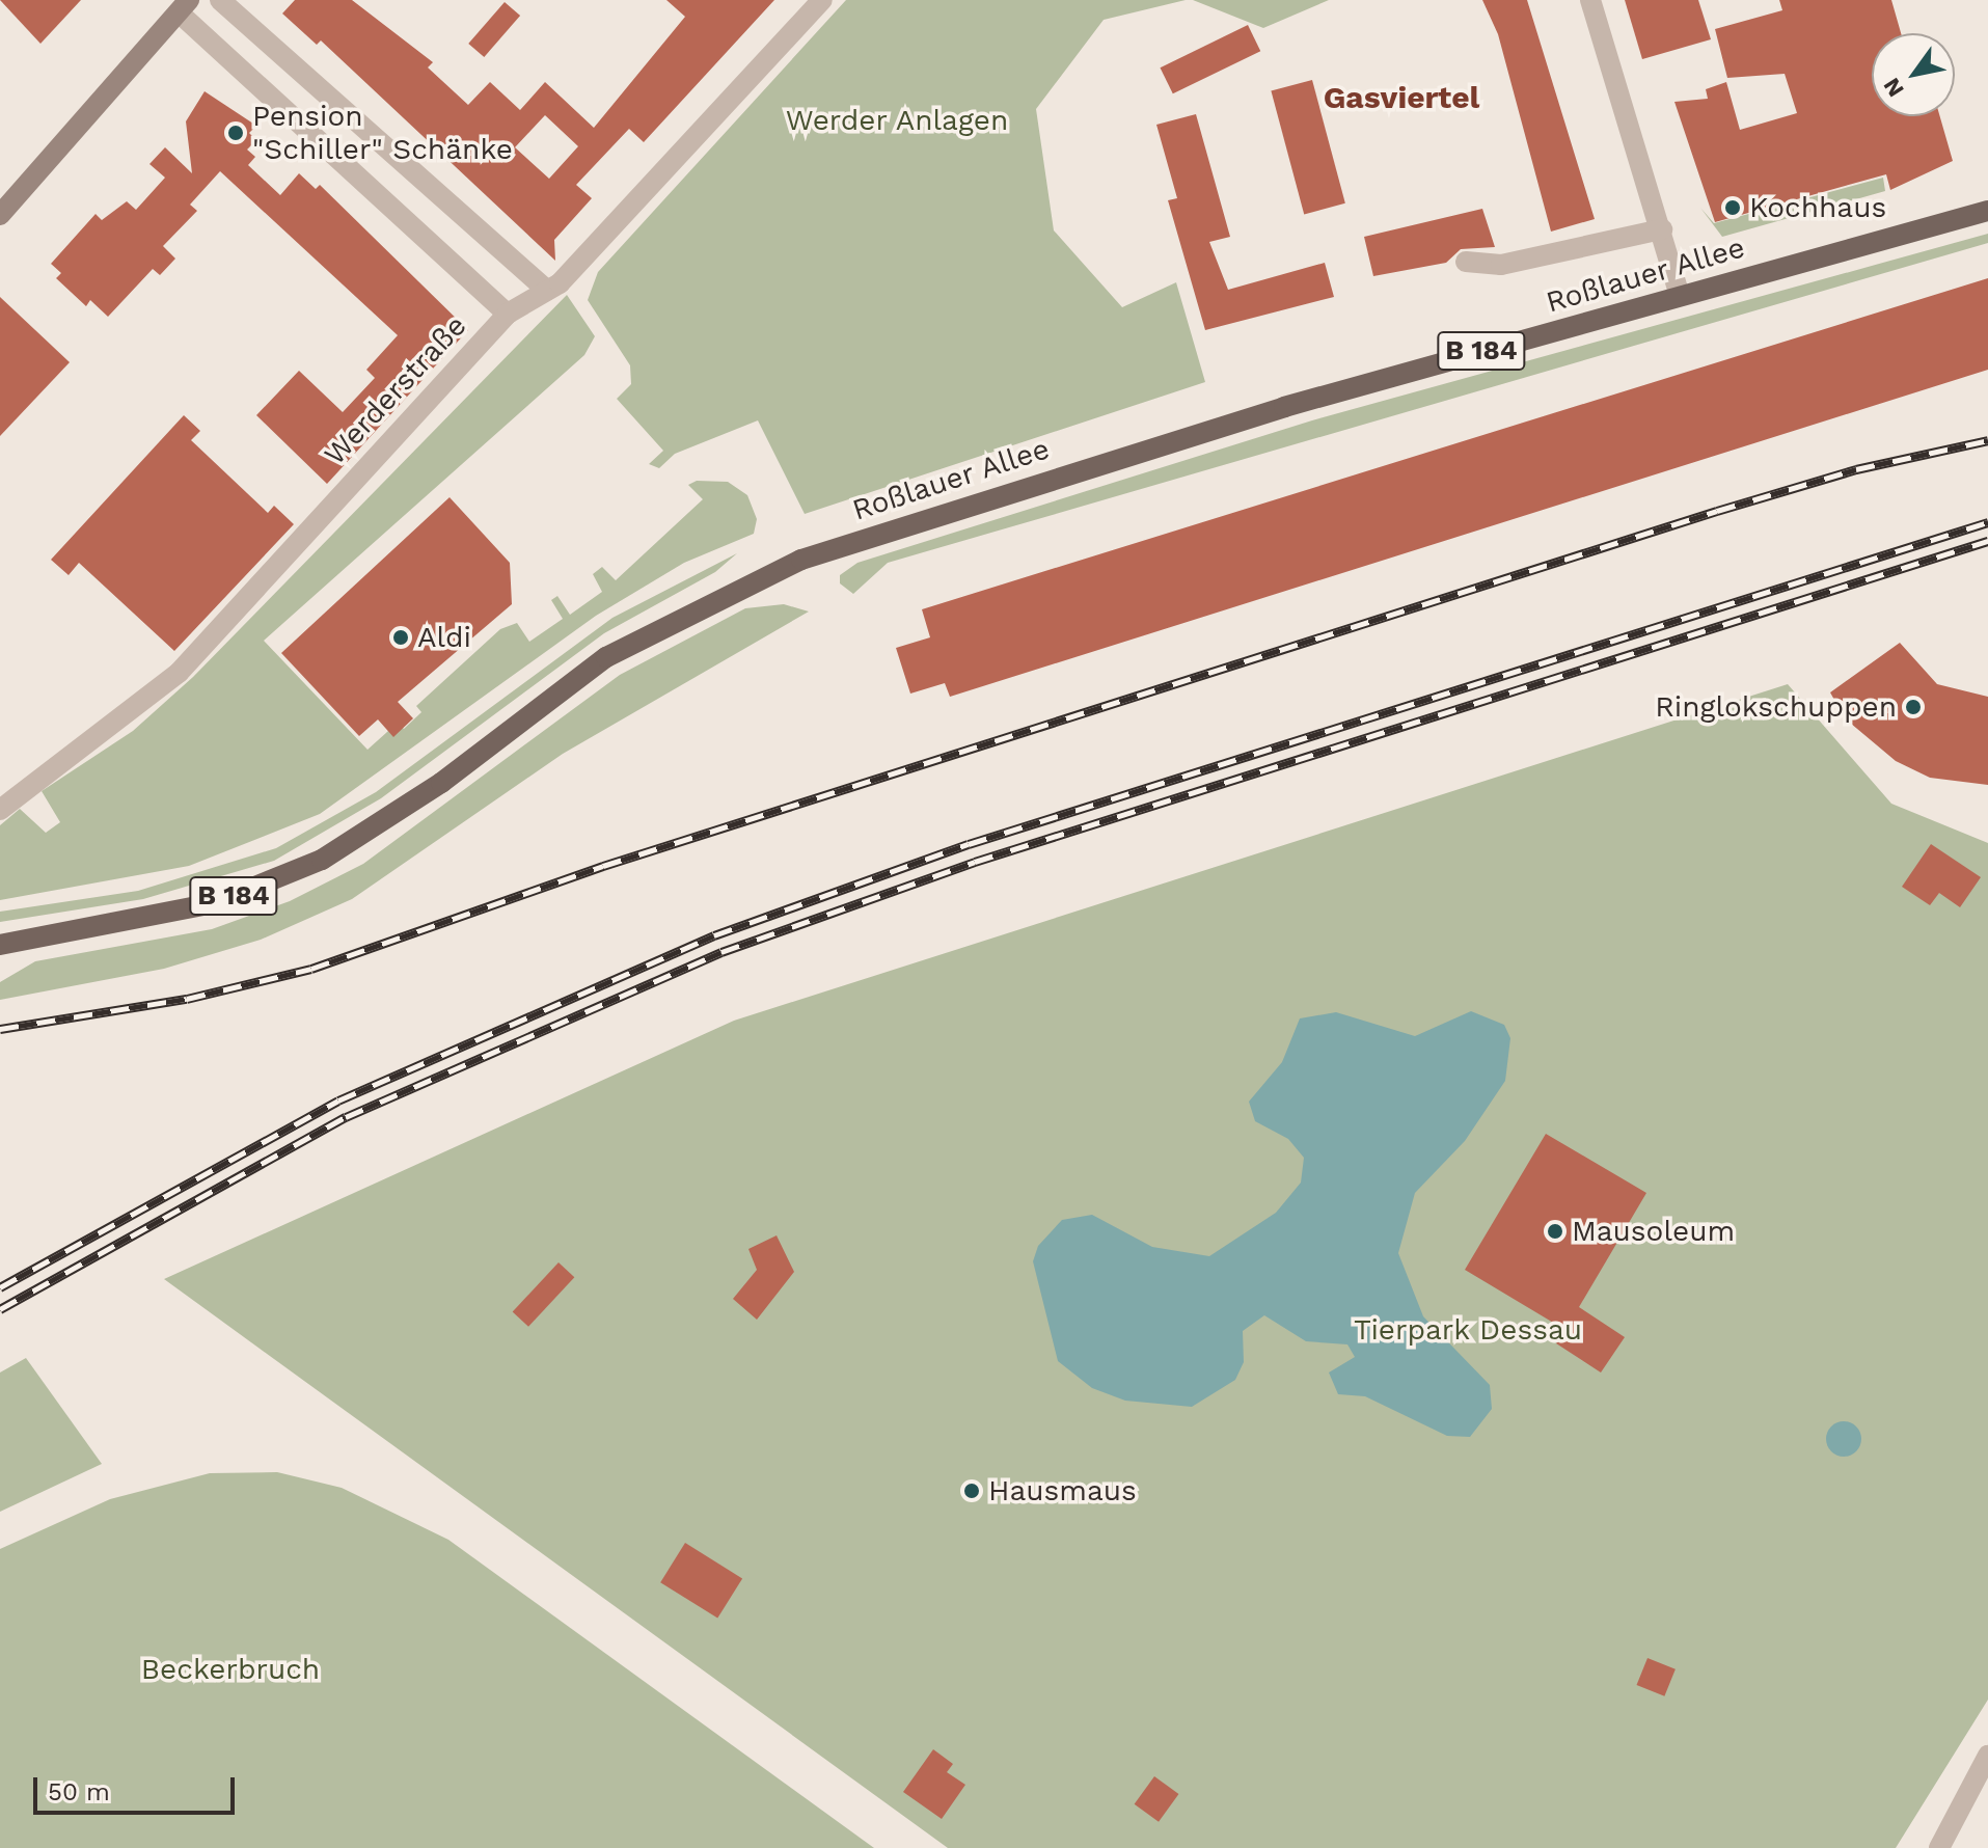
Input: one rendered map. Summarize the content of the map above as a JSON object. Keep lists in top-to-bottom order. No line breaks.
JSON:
{"streets":{"main road":["Roßlauer Allee","B 184"],"street":["Werderstraße"]},"districts":["Gasviertel"],"parks":["Werder Anlagen","Tierpark Dessau","Beckerbruch"],"places":["Pension \"Schiller\" Schänke","Kochhaus","Aldi","Ringlokschuppen","Mausoleum","Hausmaus"],"scale_bar":"50 m","north":"bottom left"}
